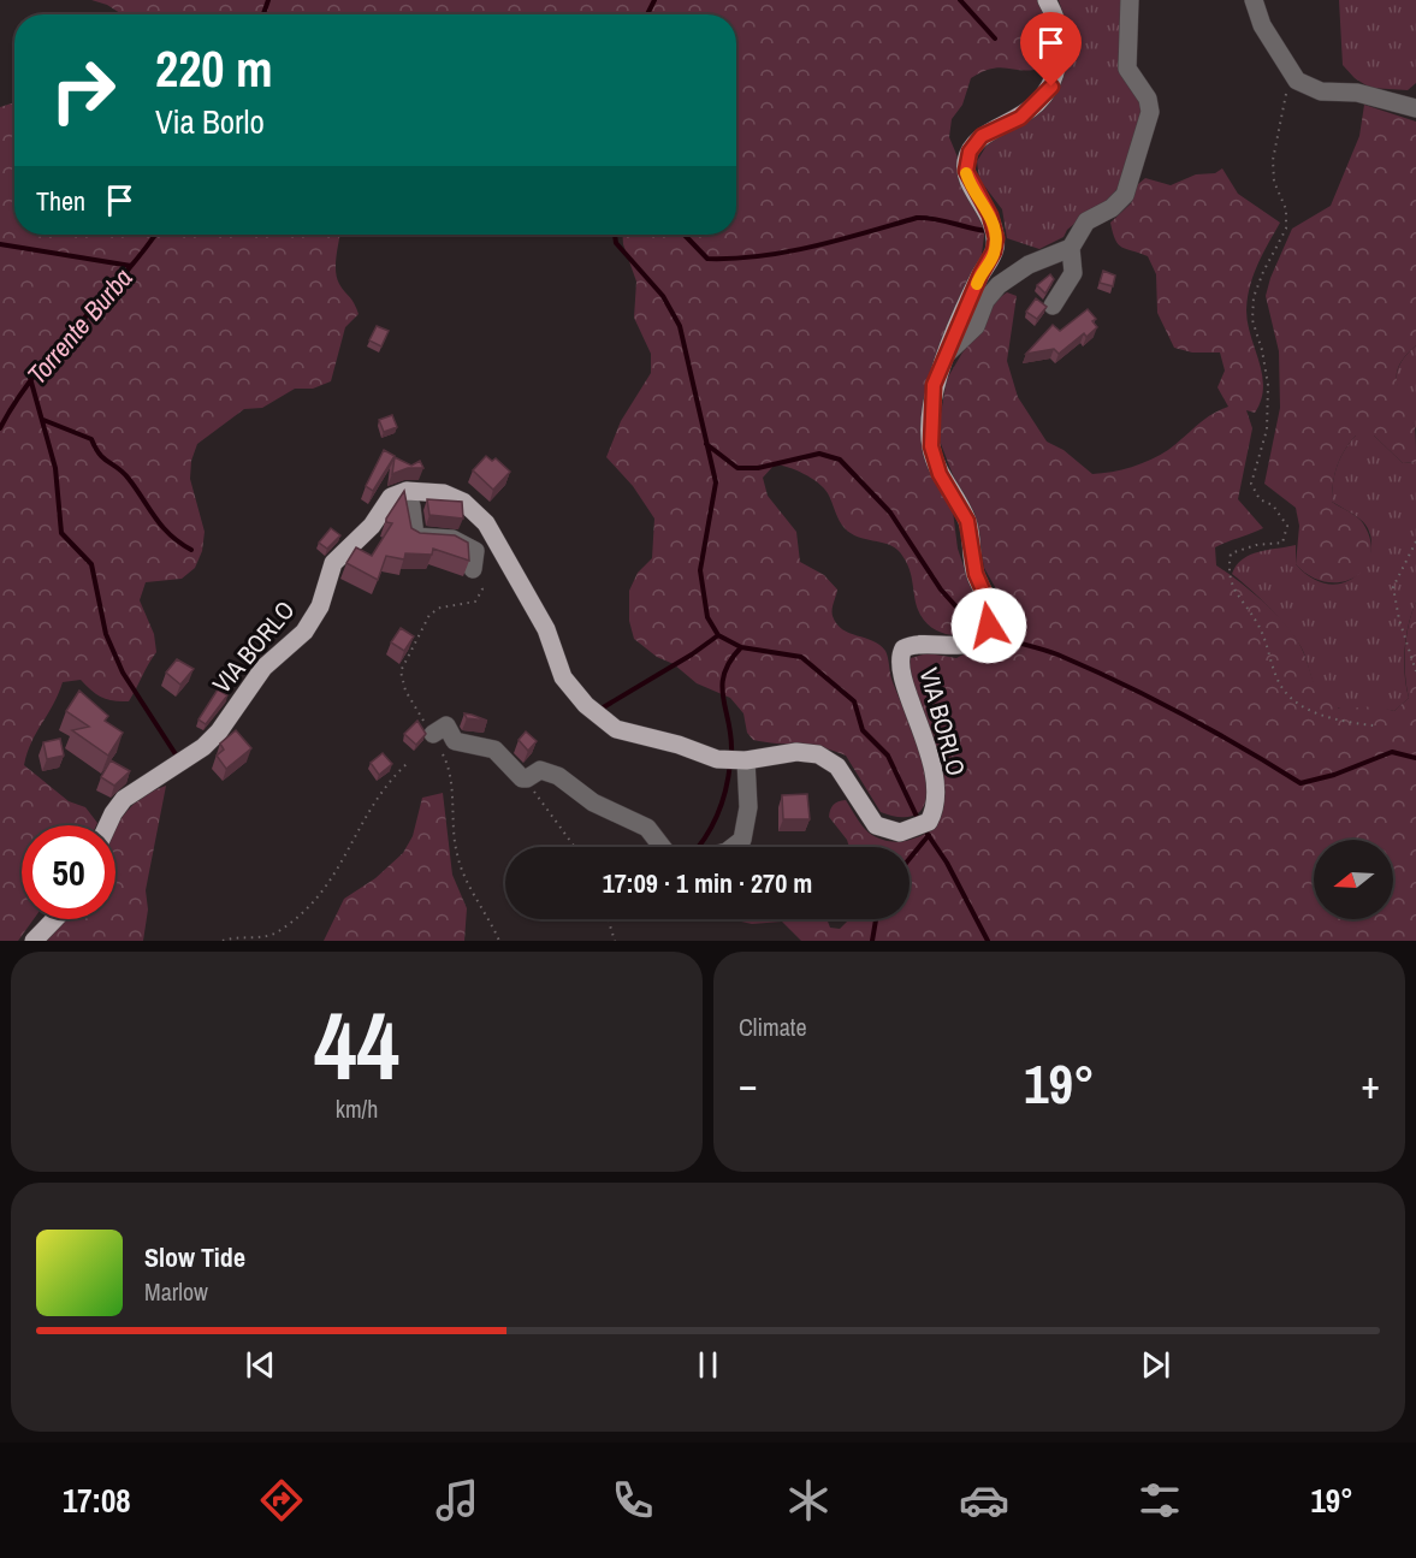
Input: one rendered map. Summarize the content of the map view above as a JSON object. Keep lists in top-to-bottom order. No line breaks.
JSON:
{"streets":{"main road":["VIA BORLO"]},"water":["Torrente Burba"],"north":"left","page":{"turn":["220 m","Via Borlo"],"then":"Then","limit":"50","trip":"17:09 · 1 min · 270 m","tile":[["44","km/h"],"Climate"],"heat":["−","19°","+"],"song":["Slow Tide","Marlow"],"tabs":["17:08","19°"]}}
